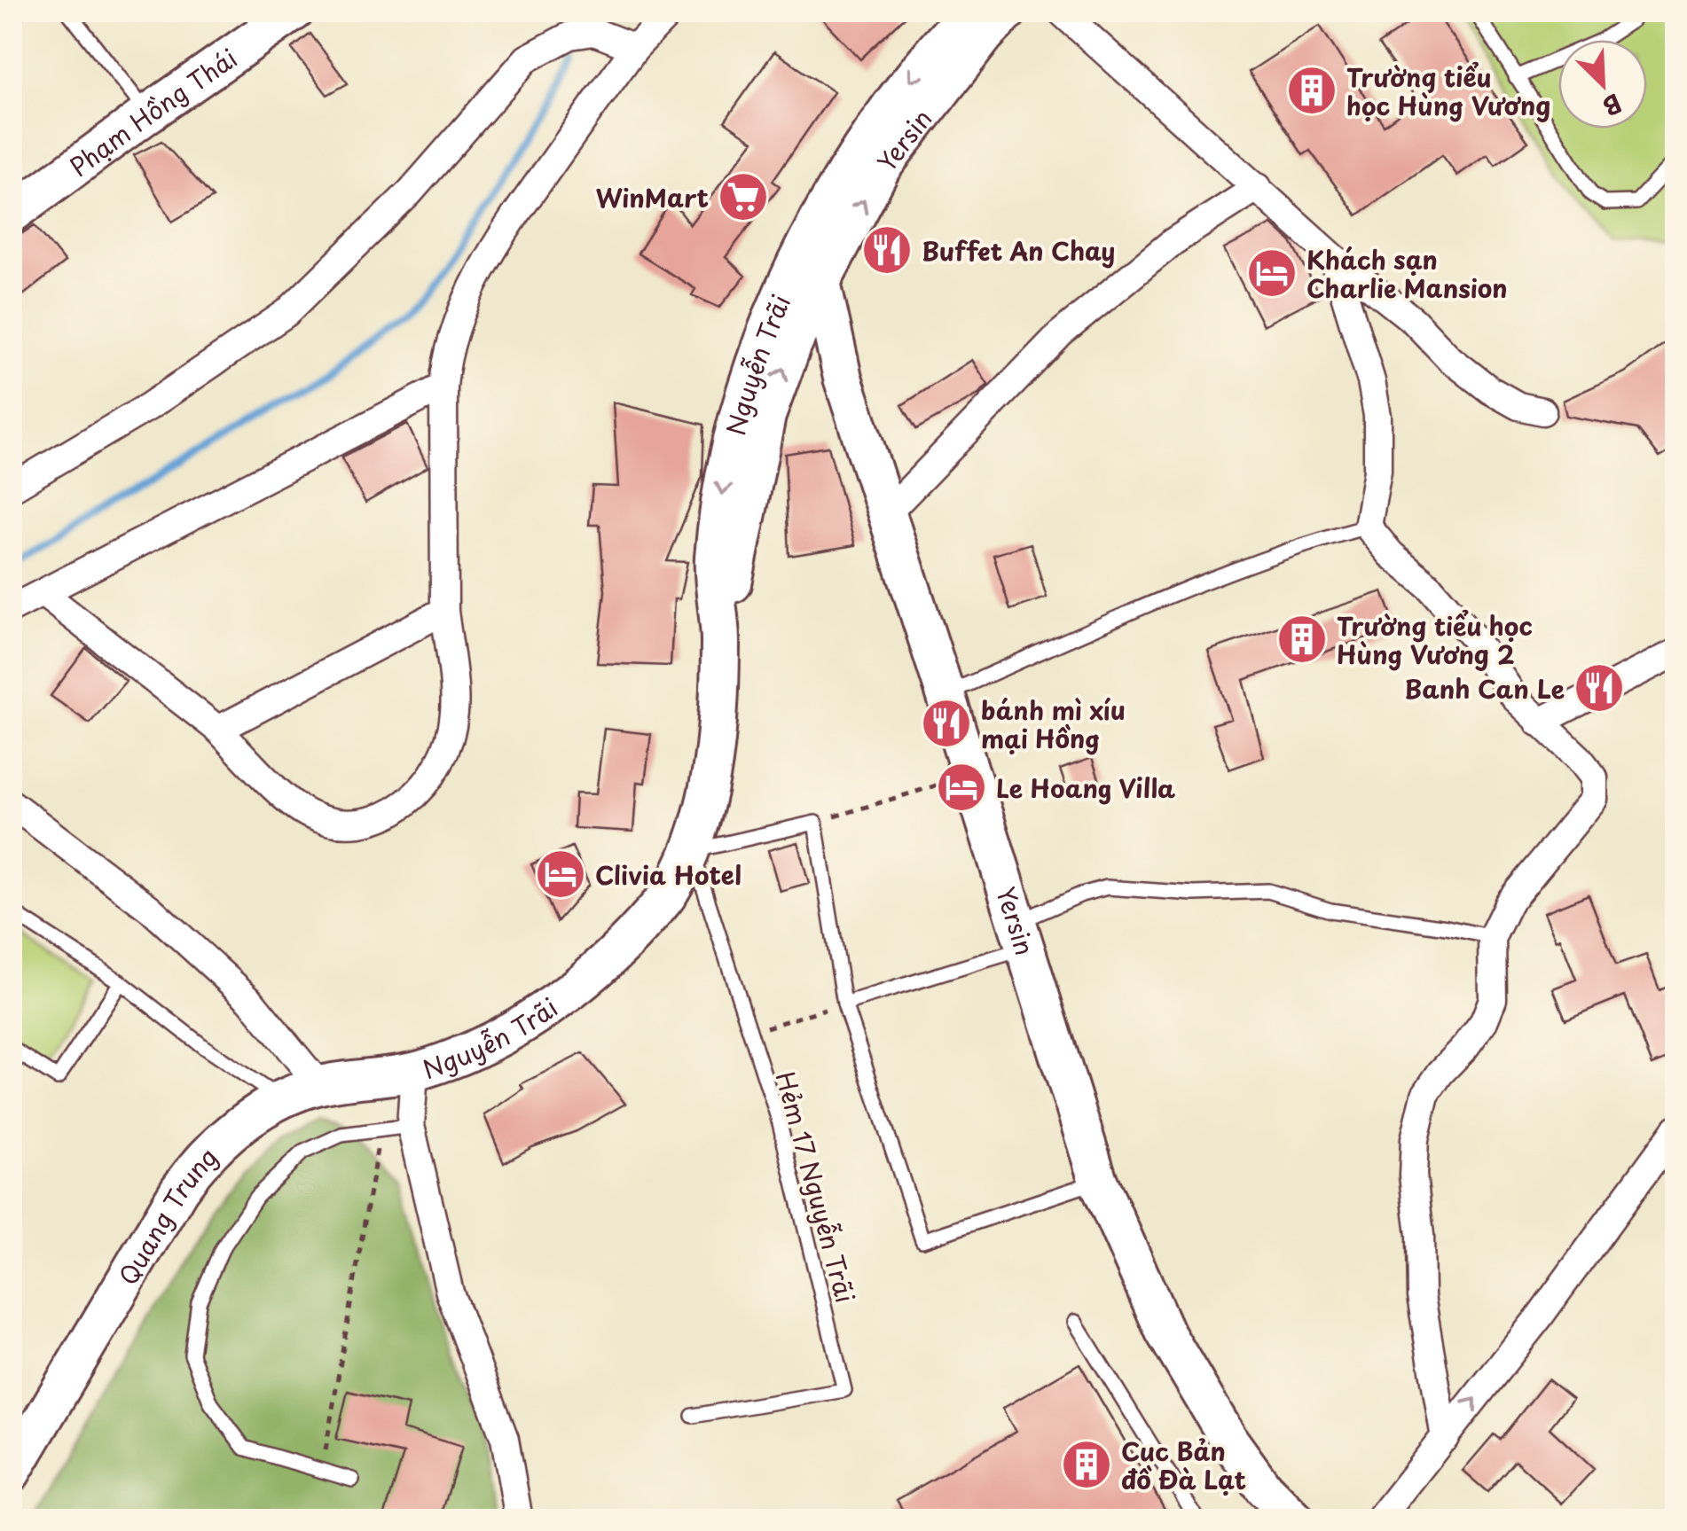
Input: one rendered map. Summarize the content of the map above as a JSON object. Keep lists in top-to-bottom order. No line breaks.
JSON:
{"streets":{"main road":["Phạm Hồng Thái","Yersin","Nguyễn Trãi","Quang Trung"],"lane":["Hẻm 17 Nguyễn Trãi"]},"crossings":[["Yersin","Nguyễn Trãi"],["Nguyễn Trãi","Hẻm 17 Nguyễn Trãi"],["Nguyễn Trãi","Quang Trung"]],"places":{"building":["Trường tiểu học Hùng Vương","Trường tiểu học Hùng Vương 2","Cục Bản đồ Đà Lạt"],"supermarket":["WinMart"],"restaurant":["Buffet An Chay","Banh Can Le","bánh mì xíu mại Hồng"],"hotel":["Khách sạn Charlie Mansion","Le Hoang Villa","Clivia Hotel"]},"north":"bottom right"}
